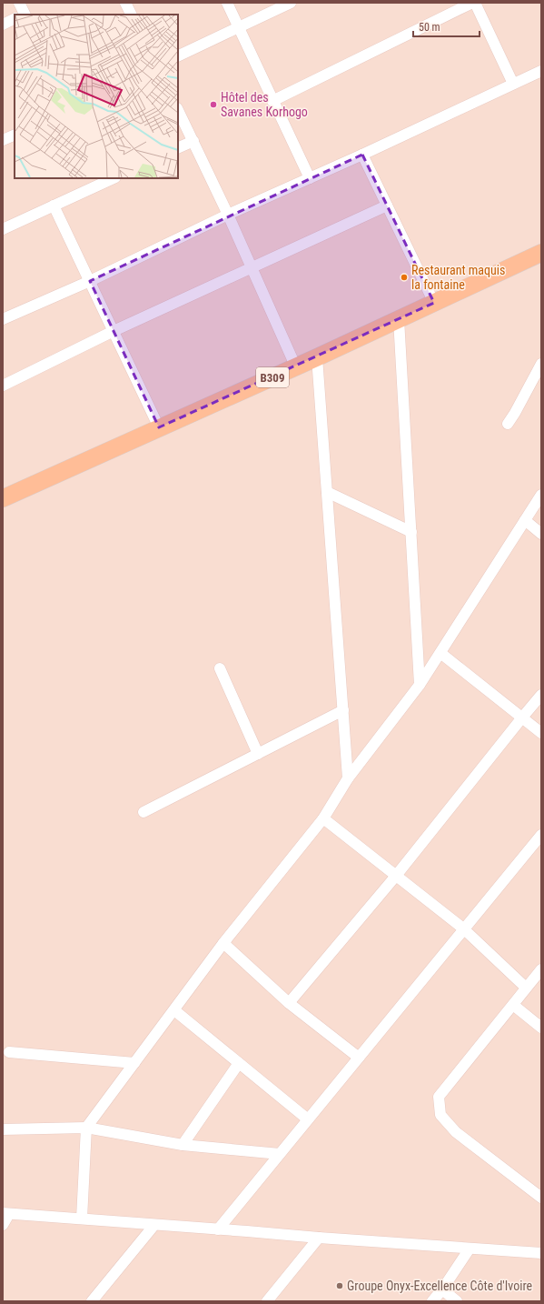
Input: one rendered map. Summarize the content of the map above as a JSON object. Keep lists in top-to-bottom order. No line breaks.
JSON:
{"streets":{"main road":["B309"]},"places":["Hôtel des Savanes Korhogo","Restaurant maquis la fontaine","Groupe Onyx-Excellence Côte d'Ivoire"],"scale_bar":"50 m"}
